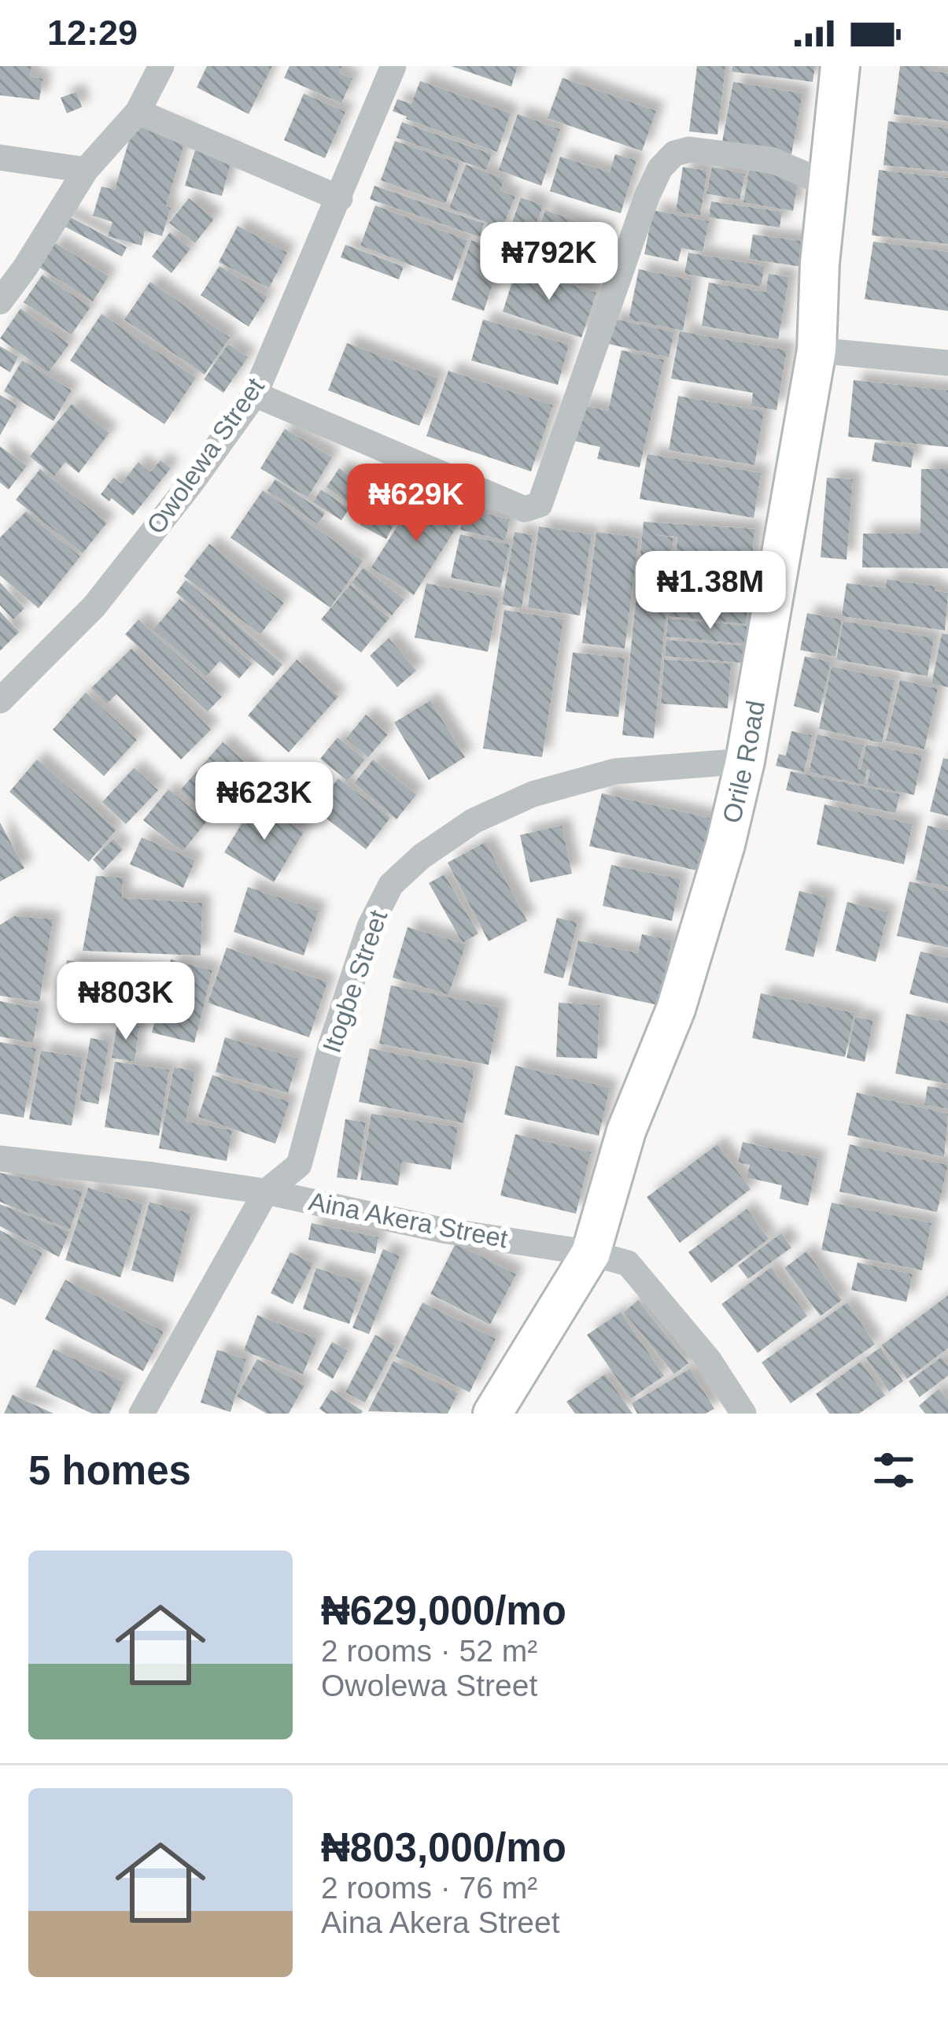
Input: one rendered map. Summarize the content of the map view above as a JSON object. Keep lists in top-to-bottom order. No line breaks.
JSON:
{"streets":{"street":["Owolewa Street","Orile Road","Itogbe Street","Aina Akera Street"]},"crossings":[["Orile Road","Itogbe Street"],["Orile Road","Aina Akera Street"],["Itogbe Street","Aina Akera Street"]],"page":{"status":"12:29","price":["₦792K","₦629K","₦1.38M","₦623K","₦803K"],"heading":"5 homes","list":[{"name":"₦629,000/mo","note":"2 rooms · 52 m² · Owolewa Street"},{"name":"₦803,000/mo","note":"2 rooms · 76 m² · Aina Akera Street"}]}}
